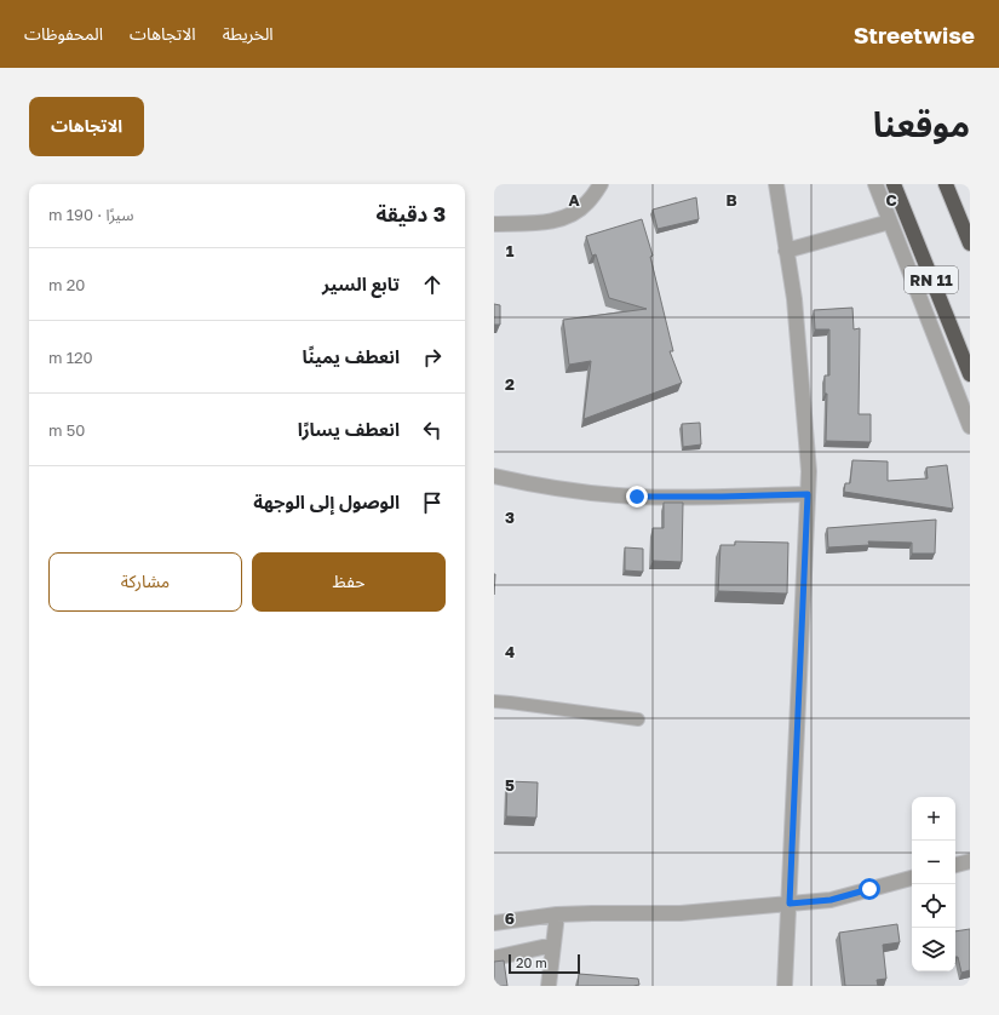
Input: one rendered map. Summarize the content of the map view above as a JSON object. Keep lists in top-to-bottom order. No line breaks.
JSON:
{"streets":{"highway":["RN 11"]},"scale_bar":"20 m","page":{"header":"Streetwise","nav":["الخريطة","الاتجاهات","المحفوظات"],"title":"موقعنا","buttons":["الاتجاهات",["حفظ","مشاركة"]],"heading":["3 دقيقة","سيرًا · 190 m"],"list":[["تابع السير","20 m"],["انعطف يمينًا","120 m"],["انعطف يسارًا","50 m"],"الوصول إلى الوجهة"],"map_buttons":["+","−"],"scale":"20 m"},"grid":{"columns":["A","B","C"],"rows":["1","2","3","4","5","6"]}}
